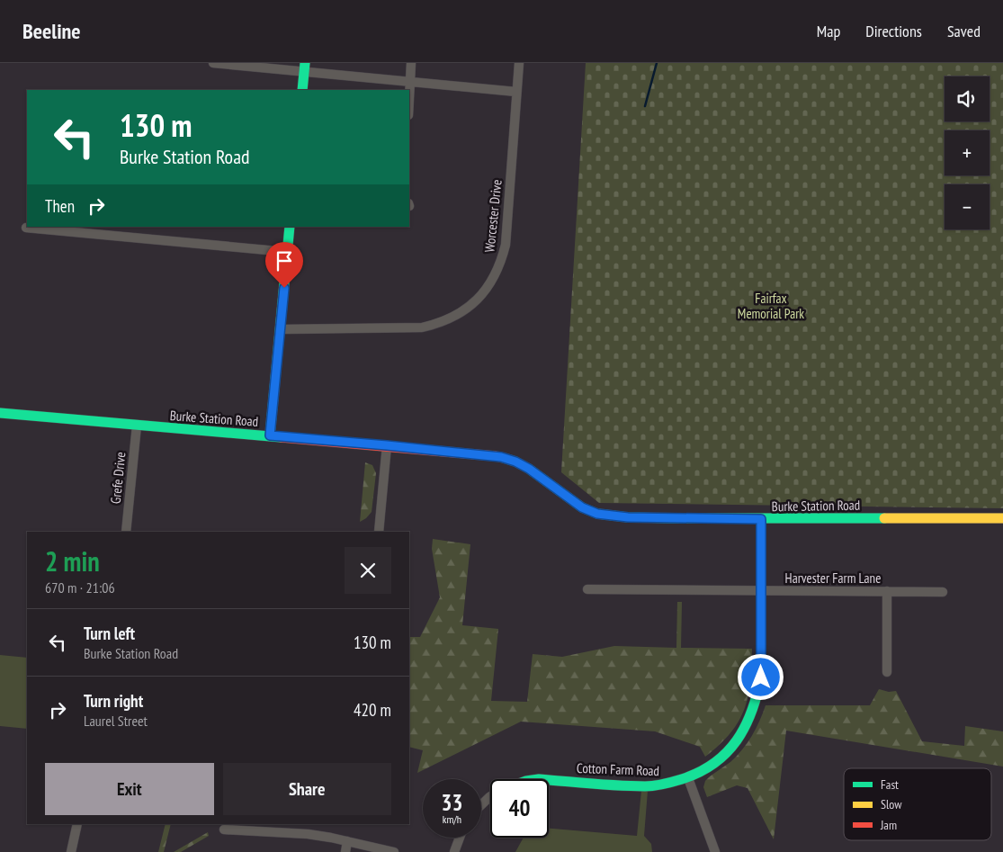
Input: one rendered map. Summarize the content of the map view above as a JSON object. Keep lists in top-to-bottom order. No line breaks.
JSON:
{"streets":{"street":["Worcester Drive","Burke Station Road","Grefe Drive","Harvester Farm Lane","Cotton Farm Road"]},"crossings":[["Burke Station Road","Grefe Drive"],["Burke Station Road","Cotton Farm Road"],["Harvester Farm Lane","Cotton Farm Road"]],"parks":["Fairfax Memorial Park"],"legend":["Fast","Slow","Jam"],"page":{"header":"Beeline","nav":["Map","Directions","Saved"],"map_buttons":["+","−"],"turn":["130 m","Burke Station Road"],"then":"Then","heading":["2 min","670 m · 21:06"],"list":[{"name":"Turn left","note":"Burke Station Road","value":"130 m"},{"name":"Turn right","note":"Laurel Street","value":"420 m"}],"buttons":["Exit","Share"],"speed":"33 km/h","limit":"40"}}
